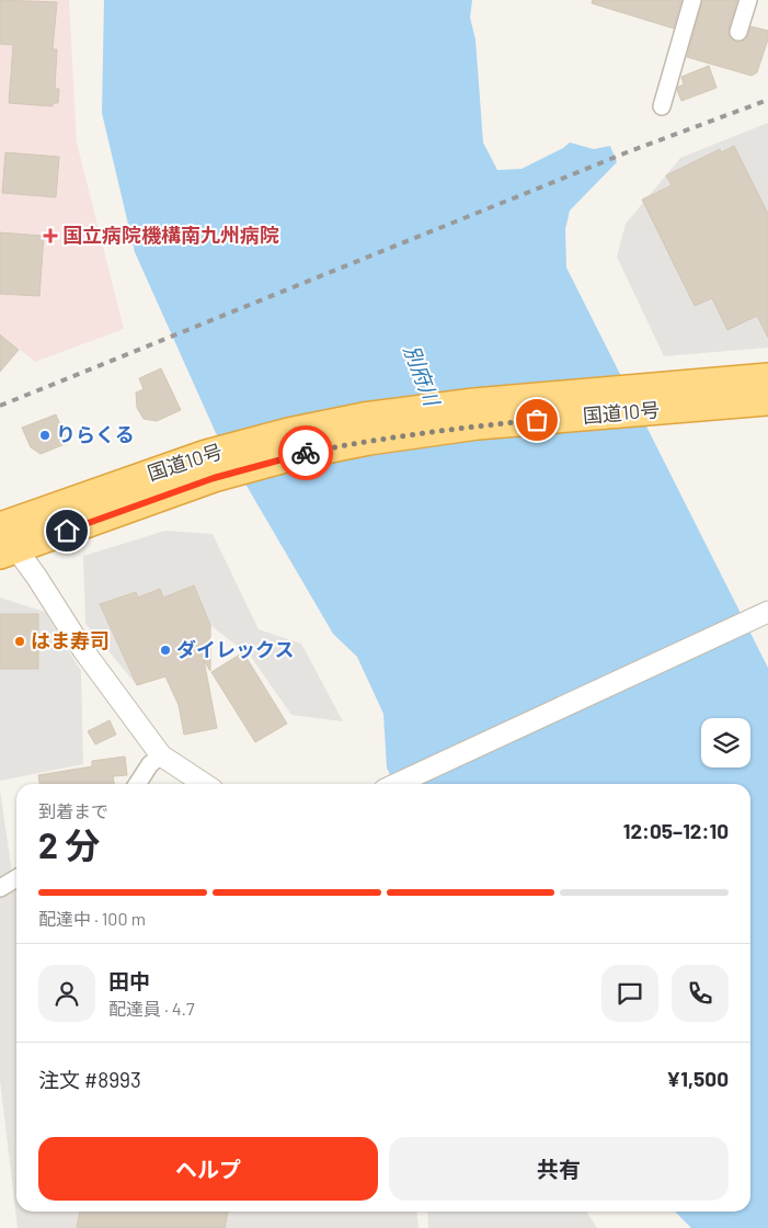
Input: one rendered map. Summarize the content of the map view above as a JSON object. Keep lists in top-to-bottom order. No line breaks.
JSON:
{"streets":{"highway":["国道10号"]},"water":["別府川"],"places":{"health":["国立病院機構南九州病院"],"other":["りらくる","はま寿司","ダイレックス"]},"page":{"heading":["2 分","到着まで","12:05–12:10"],"panel":["田中","配達員 · 4.7","注文 #8993","¥1,500"],"bar":"配達中 · 100 m","buttons":["ヘルプ","共有"]}}
